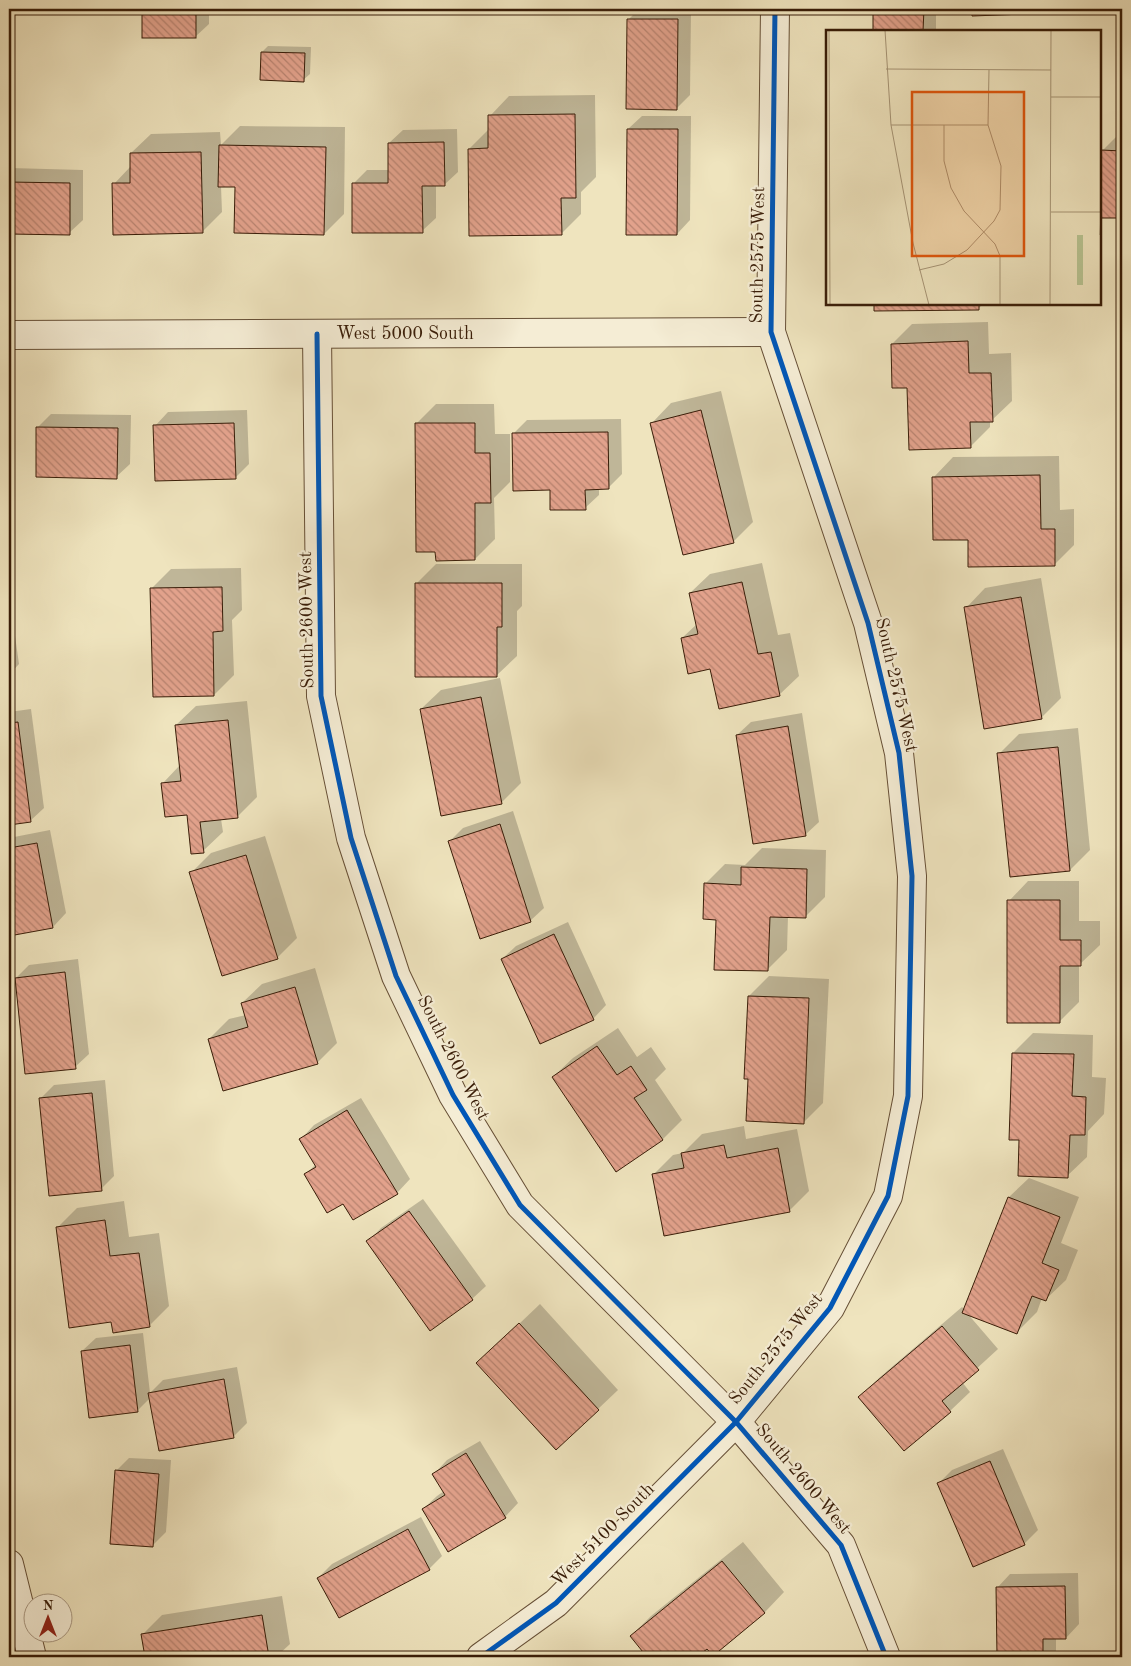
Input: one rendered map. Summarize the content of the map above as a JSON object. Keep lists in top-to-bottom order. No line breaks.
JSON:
{"streets":{"street":["South 2575 West","West 5000 South","South 2600 West","West 5100 South"]},"crossings":[["South 2575 West","West 5000 South"],["South 2575 West","South 2600 West"],["South 2575 West","West 5100 South"],["West 5000 South","South 2600 West"],["South 2600 West","West 5100 South"]],"north":"top"}
